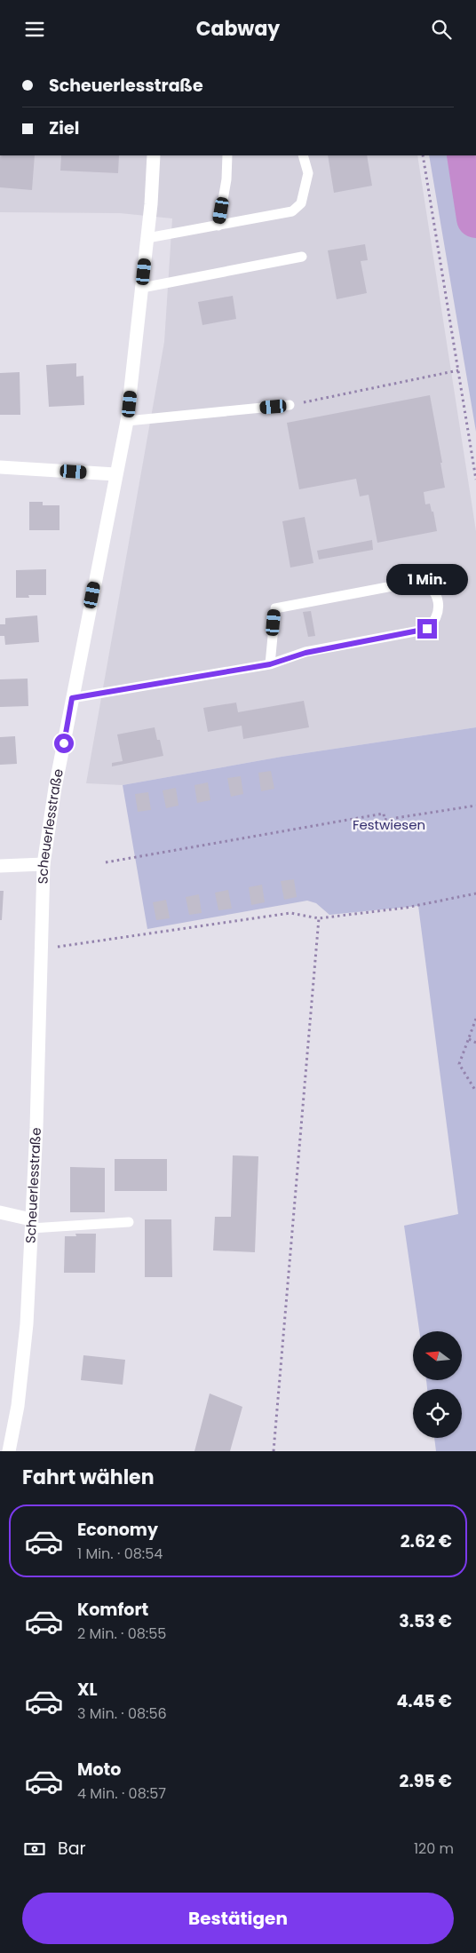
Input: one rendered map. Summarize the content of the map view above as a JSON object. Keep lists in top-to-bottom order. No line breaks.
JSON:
{"streets":{"street":["Scheuerlesstraße"]},"parks":["Festwiesen"],"north":"left","page":{"header":"Cabway","banner":["Scheuerlesstraße","Ziel"],"bubble":"1 Min.","heading":"Fahrt wählen","list":[{"name":"Economy","note":"1 Min. · 08:54","value":"2.62 €"},{"name":"Komfort","note":"2 Min. · 08:55","value":"3.53 €"},{"name":"XL","note":"3 Min. · 08:56","value":"4.45 €"},{"name":"Moto","note":"4 Min. · 08:57","value":"2.95 €"}],"pay":["Bar","120 m"],"buttons":"Bestätigen"}}
